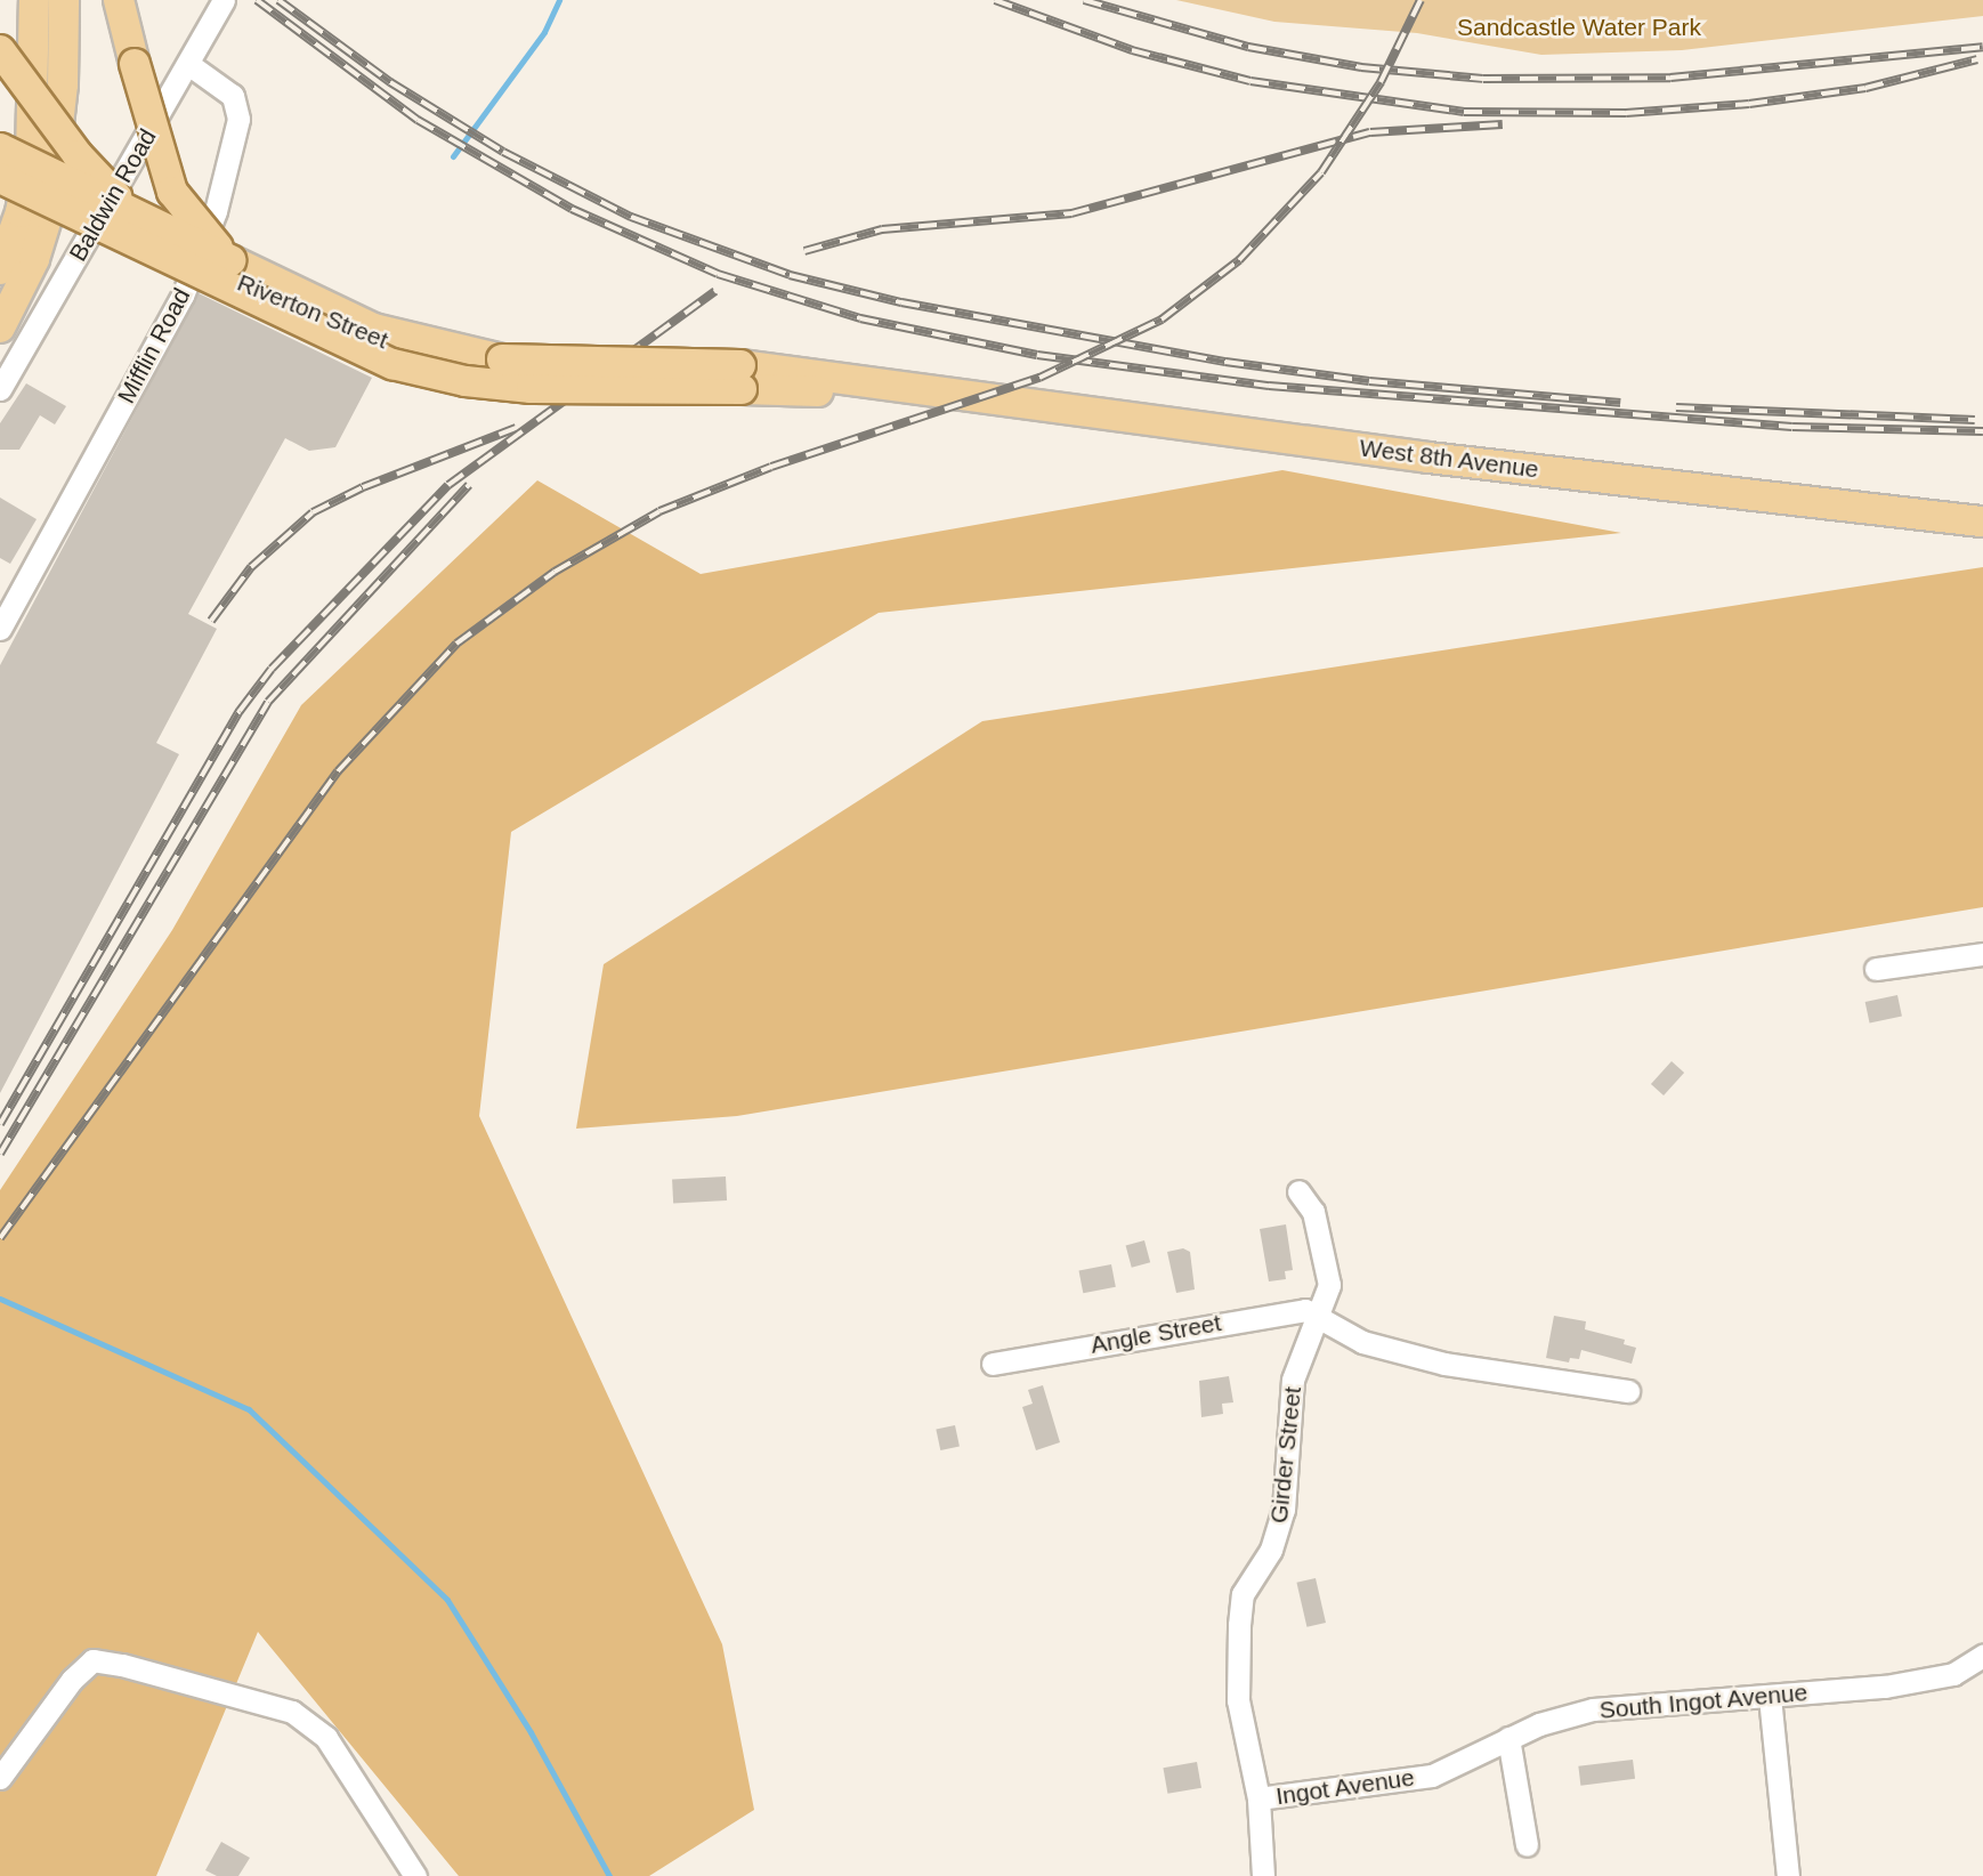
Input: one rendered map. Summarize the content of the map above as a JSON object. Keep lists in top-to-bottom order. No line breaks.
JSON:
{"streets":{"main road":["West 8th Avenue"],"street":["Baldwin Road","Riverton Street","Mifflin Road","Angle Street","Girder Street","South Ingot Avenue","Ingot Avenue"]},"crossings":[["Baldwin Road","Riverton Street"],["Baldwin Road","Mifflin Road"],["Riverton Street","Mifflin Road"],["Angle Street","Girder Street"],["Girder Street","Ingot Avenue"],["South Ingot Avenue","Ingot Avenue"]],"parks":["Sandcastle Water Park"]}
